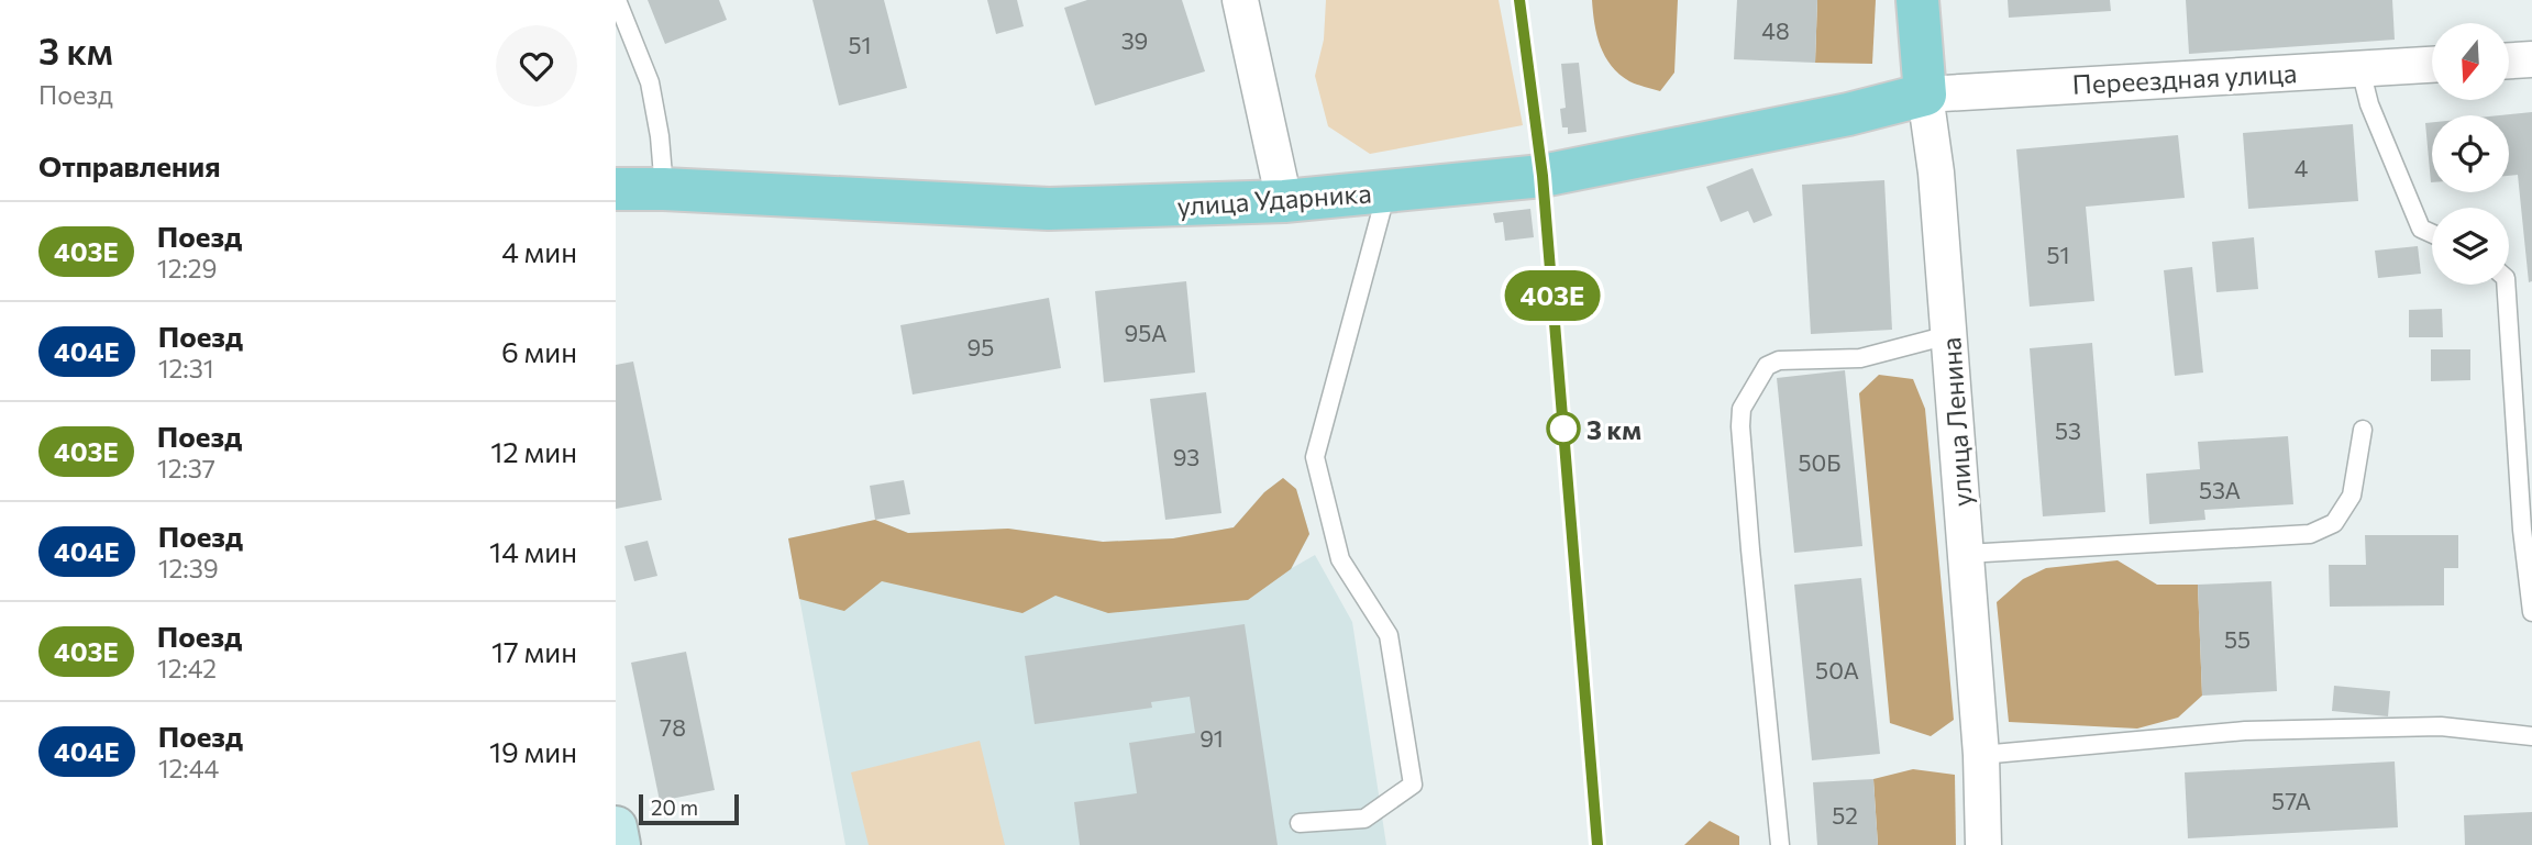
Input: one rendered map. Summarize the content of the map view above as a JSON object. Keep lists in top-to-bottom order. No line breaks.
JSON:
{"streets":{"main road":["улица Ударника","улица Ленина"],"street":["Переездная улица"]},"crossings":[["Переездная улица","улица Ударника"],["Переездная улица","улица Ленина"],["улица Ударника","улица Ленина"]],"places":["3 км"],"house_numbers":["48","39","51","4","51","95А","95","53","93","50Б","53А","55","50А","78","91","57А","52"],"scale_bar":"20 m","north":"bottom","page":{"heading":[["3 км","Поезд"],"Отправления"],"on_map":"403Е","list":[{"mark":"403Е","name":"Поезд","note":"12:29","value":"4 мин"},{"mark":"404Е","name":"Поезд","note":"12:31","value":"6 мин"},{"mark":"403Е","name":"Поезд","note":"12:37","value":"12 мин"},{"mark":"404Е","name":"Поезд","note":"12:39","value":"14 мин"},{"mark":"403Е","name":"Поезд","note":"12:42","value":"17 мин"},{"mark":"404Е","name":"Поезд","note":"12:44","value":"19 мин"}],"scale":"20 m"}}
